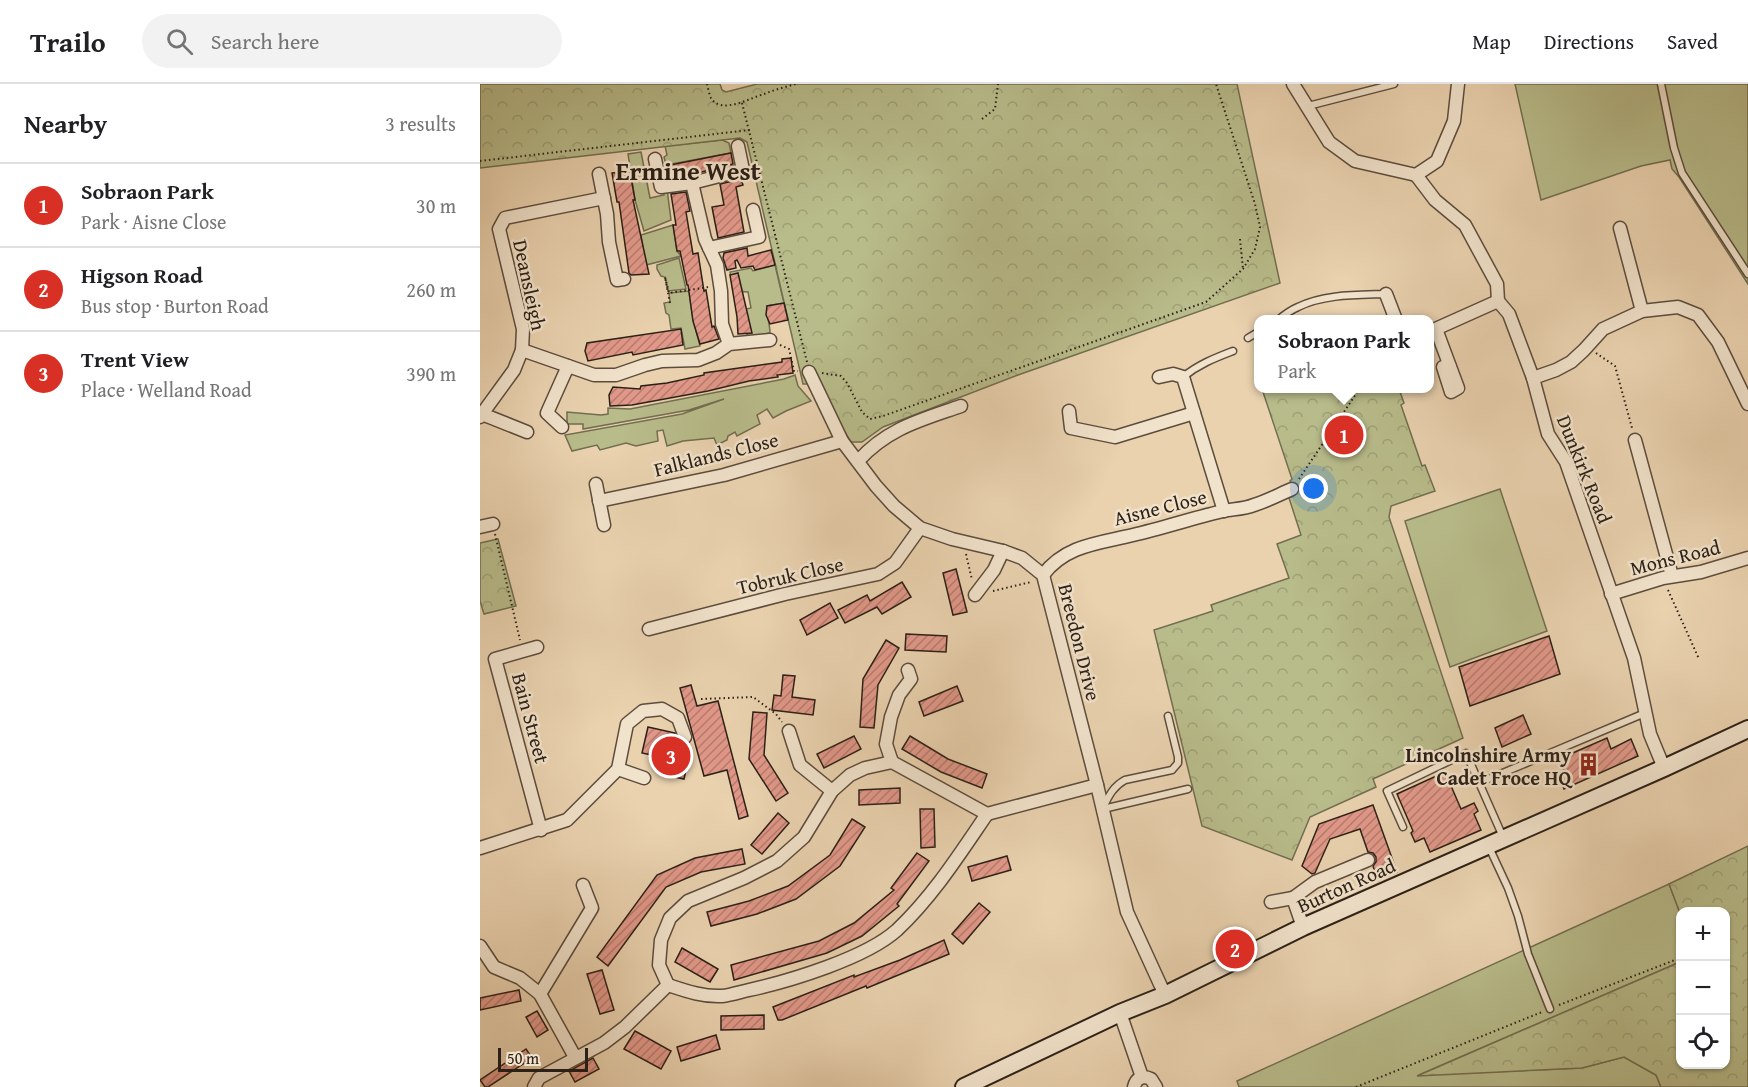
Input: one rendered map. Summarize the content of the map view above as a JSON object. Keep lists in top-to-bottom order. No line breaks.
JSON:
{"streets":{"main road":["Burton Road"],"street":["Deansleigh","Falklands Close","Dunkirk Road","Aisne Close","Mons Road","Tobruk Close","Breedon Drive","Bain Street"]},"crossings":[["Falklands Close","Breedon Drive"],["Dunkirk Road","Mons Road"],["Dunkirk Road","Burton Road"],["Aisne Close","Breedon Drive"],["Tobruk Close","Breedon Drive"],["Breedon Drive","Burton Road"]],"districts":["Ermine West"],"places":{"building":["Lincolnshire Army Cadet Froce HQ"]},"scale_bar":"50 m","page":{"header":"Trailo","search":"Search here","nav":["Map","Directions","Saved"],"heading":["Nearby","3 results"],"list":[{"mark":"1","name":"Sobraon Park","note":"Park · Aisne Close","value":"30 m"},{"mark":"2","name":"Higson Road","note":"Bus stop · Burton Road","value":"260 m"},{"mark":"3","name":"Trent View","note":"Place · Welland Road","value":"390 m"}],"popup":["Sobraon Park","Park"],"pins":["1","3","2"],"map_buttons":["+","−"],"scale":"50 m"}}
